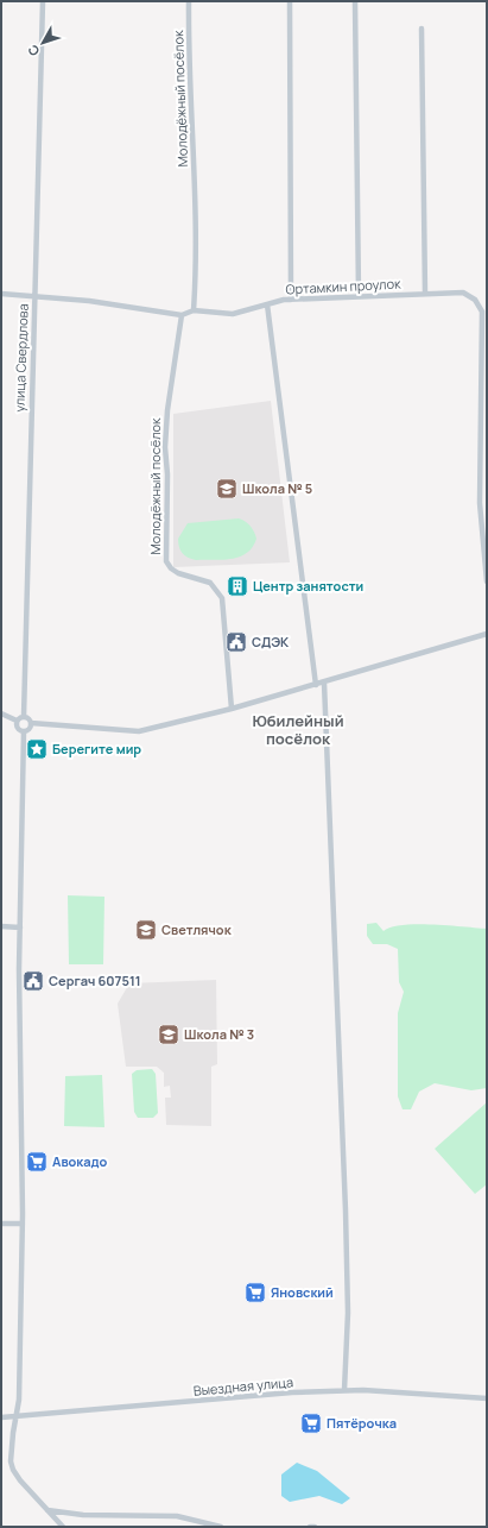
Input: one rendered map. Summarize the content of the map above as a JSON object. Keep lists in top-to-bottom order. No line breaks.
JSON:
{"streets":{"street":["Молодёжный посёлок","Ортамкин проулок","улица Свердлова","Выездная улица"]},"crossings":[["Молодёжный посёлок","Ортамкин проулок"]],"districts":["Юбилейный посёлок"],"places":{"school or university":["Школа № 5","Светлячок","Школа № 3"],"building":["Центр занятости"],"public building":["СДЭК","Сергач 607511"],"place":["Берегите мир"],"supermarket":["Авокадо","Яновский","Пятёрочка"]},"north":"bottom left"}
